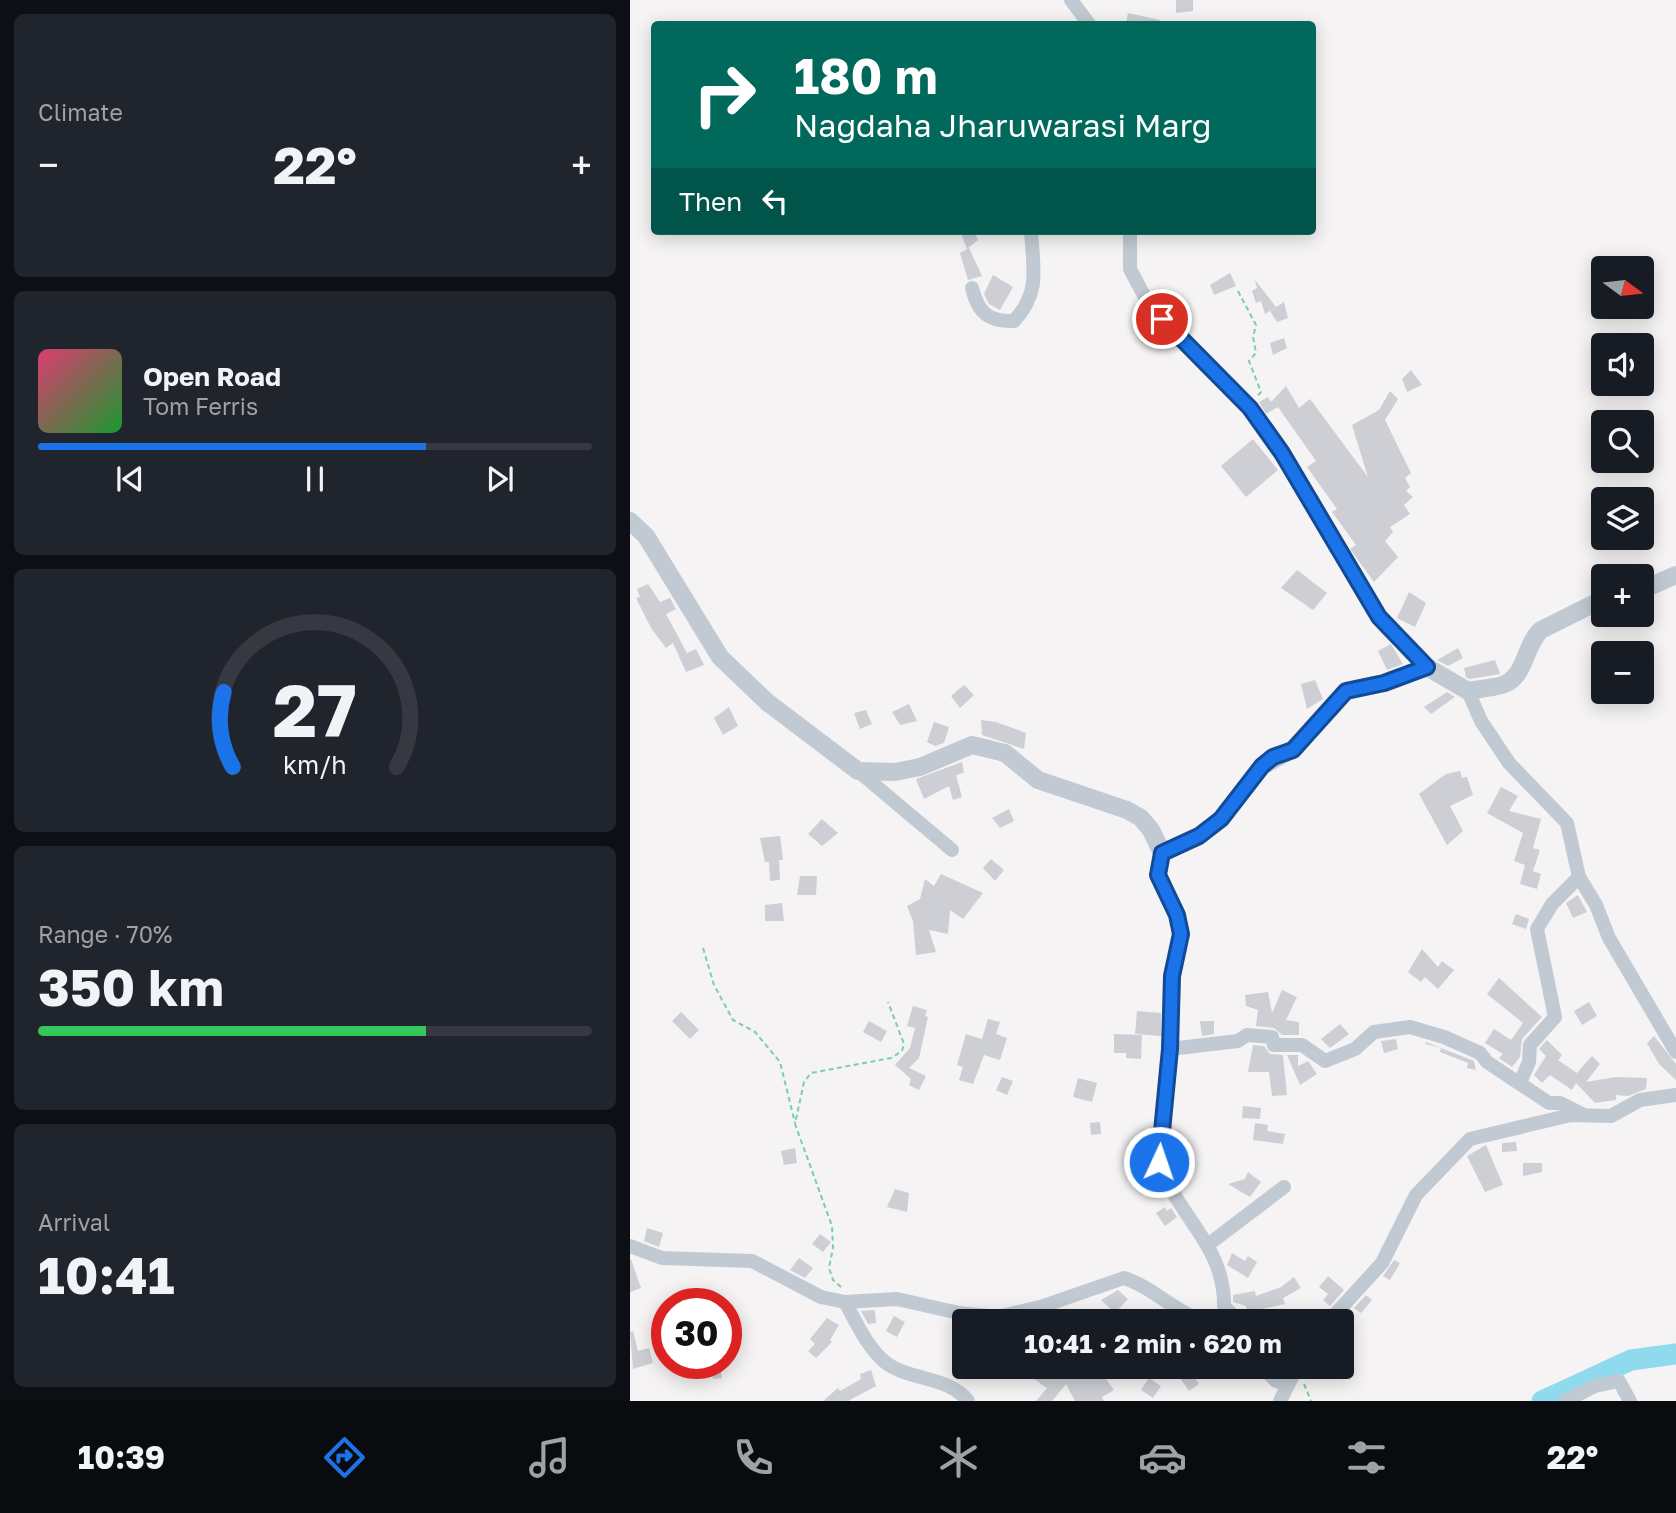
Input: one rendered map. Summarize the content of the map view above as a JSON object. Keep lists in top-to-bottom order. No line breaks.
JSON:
{"north":"right","page":{"tile":["Climate",["Range · 70%","350 km"],["Arrival","10:41"]],"turn":["180 m","Nagdaha Jharuwarasi Marg"],"heat":["−","22°","+"],"then":"Then","map_buttons":["+","−"],"song":["Open Road","Tom Ferris"],"limit":"30","trip":"10:41 · 2 min · 620 m","tabs":["10:39","22°"],"gauge":["27","km/h"]}}
